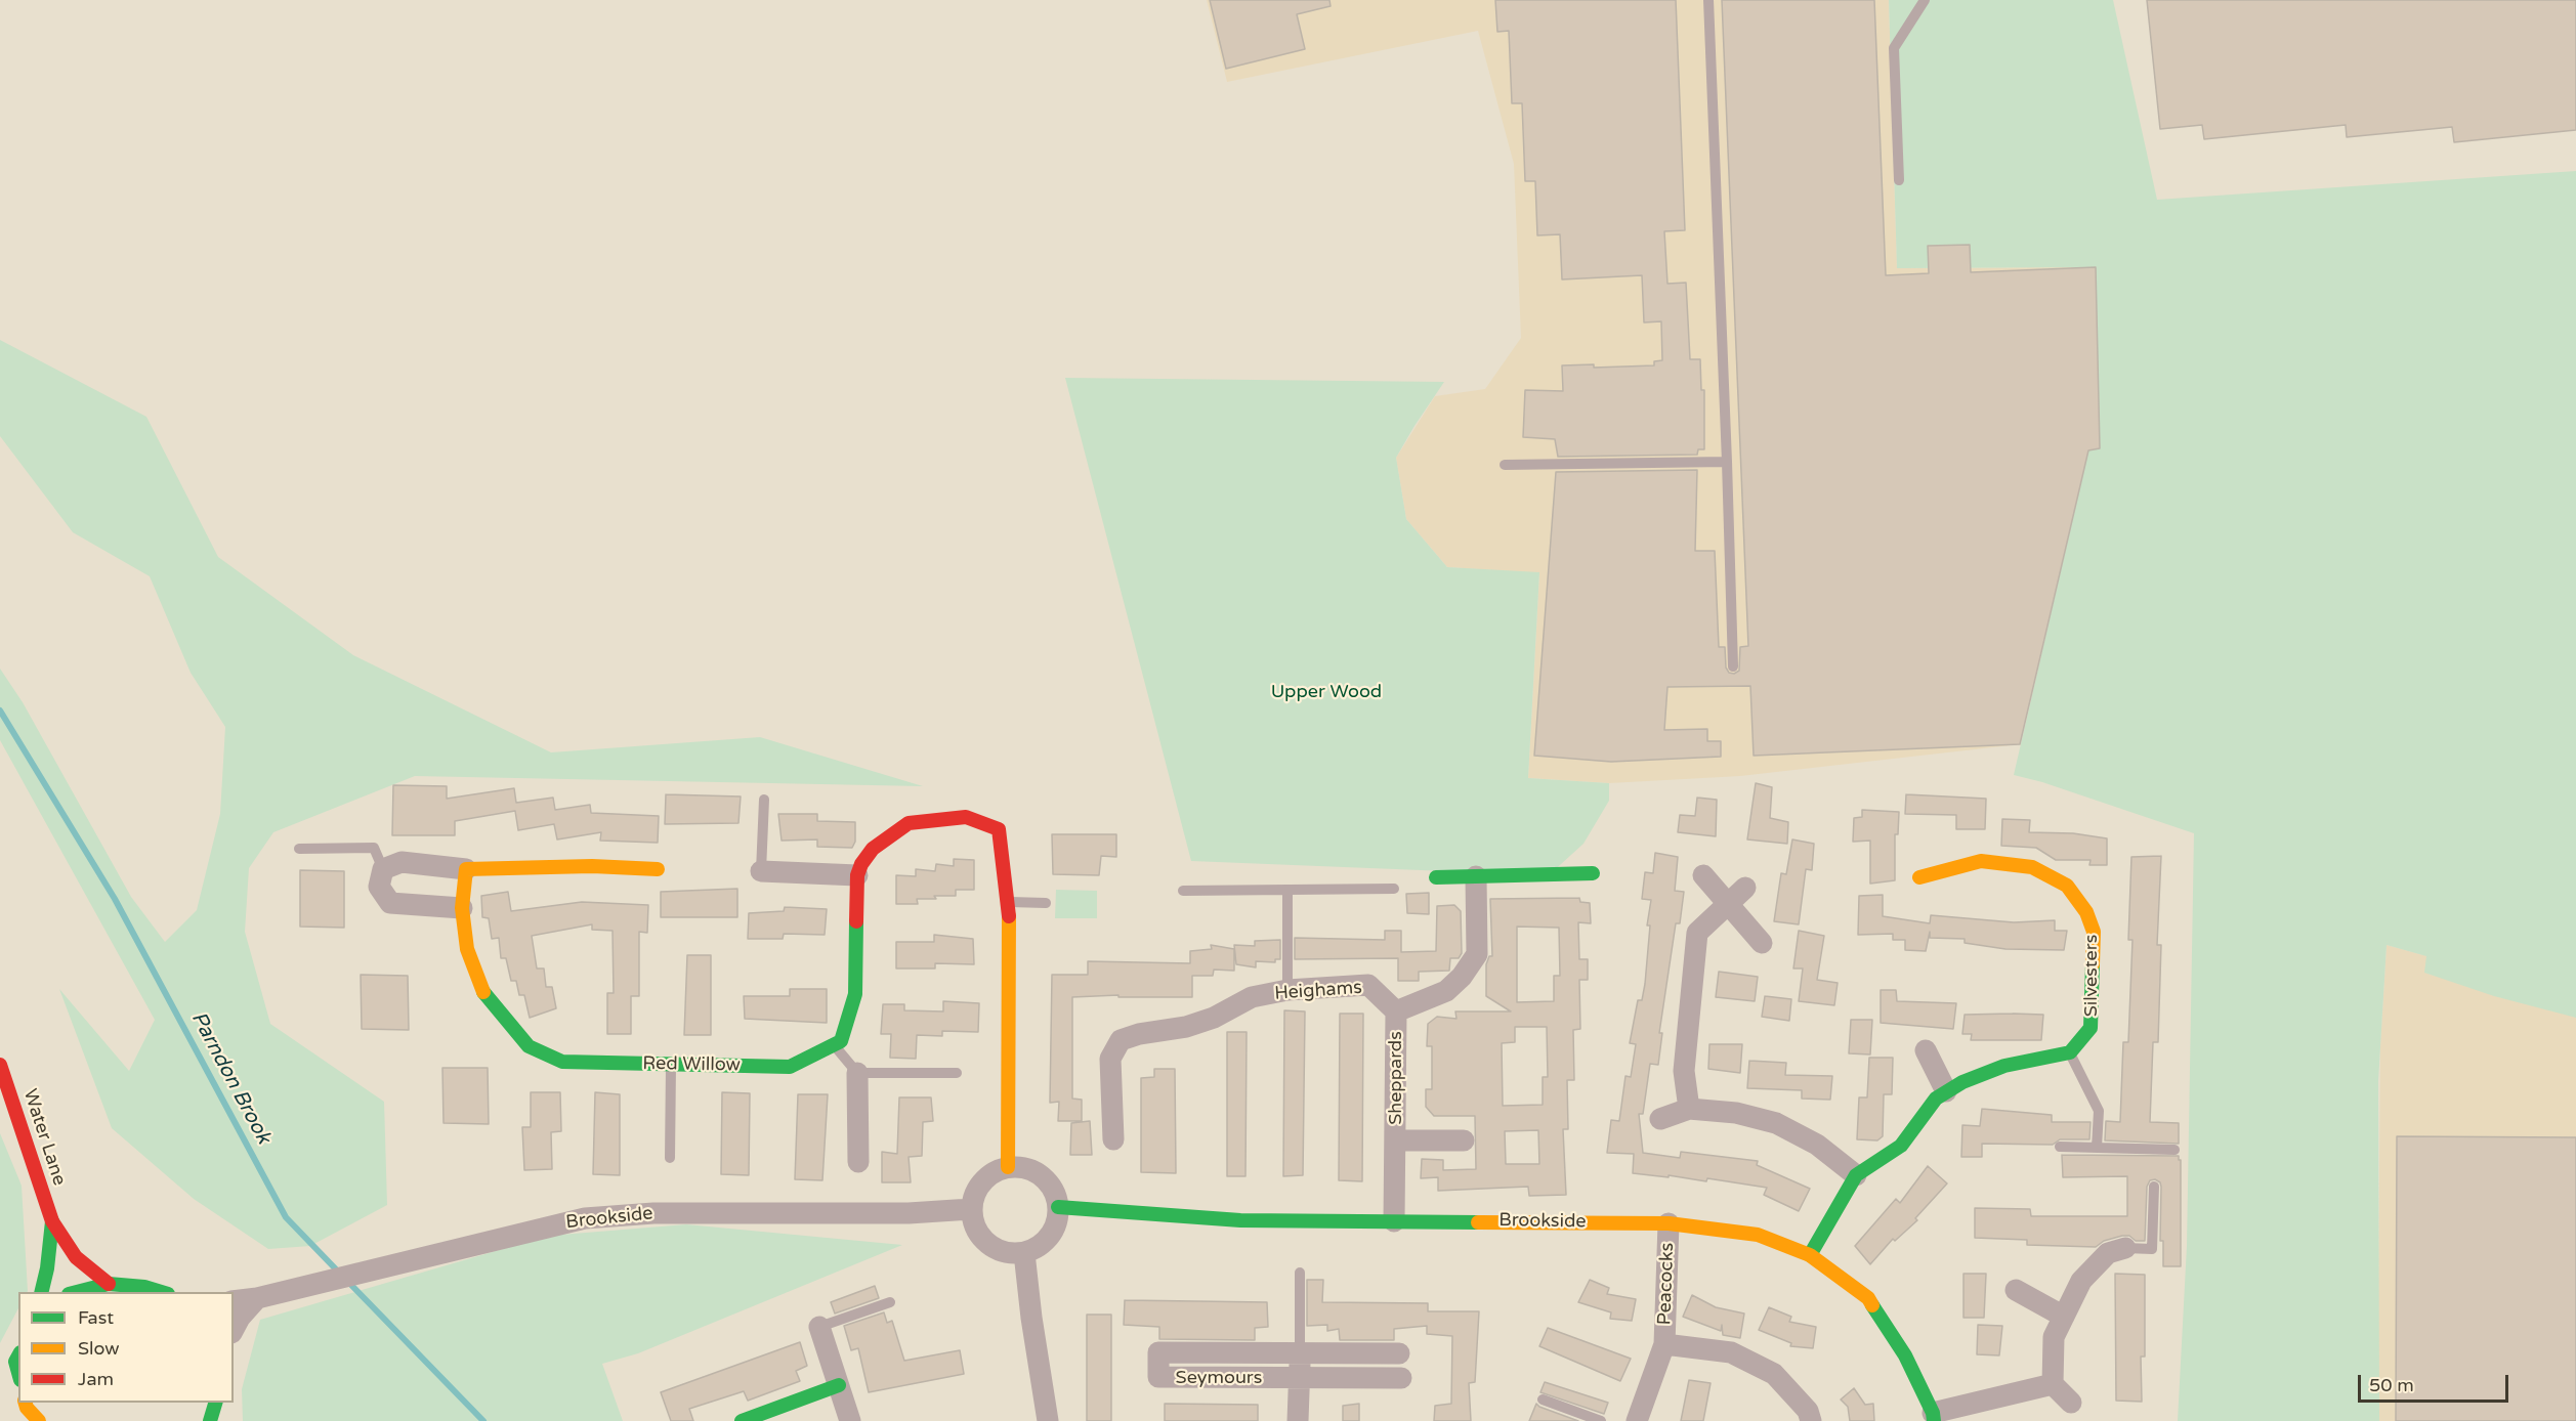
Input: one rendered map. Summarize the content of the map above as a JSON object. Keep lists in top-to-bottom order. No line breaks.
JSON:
{"streets":{"street":["Silvesters","Heighams","Red Willow","Sheppards","Water Lane","Brookside","Peacocks","Seymours"]},"crossings":[["Heighams","Sheppards"],["Sheppards","Brookside"],["Brookside","Peacocks"]],"water":["Parndon Brook"],"parks":["Upper Wood"],"legend":["Fast","Slow","Jam"],"scale_bar":"50 m"}
